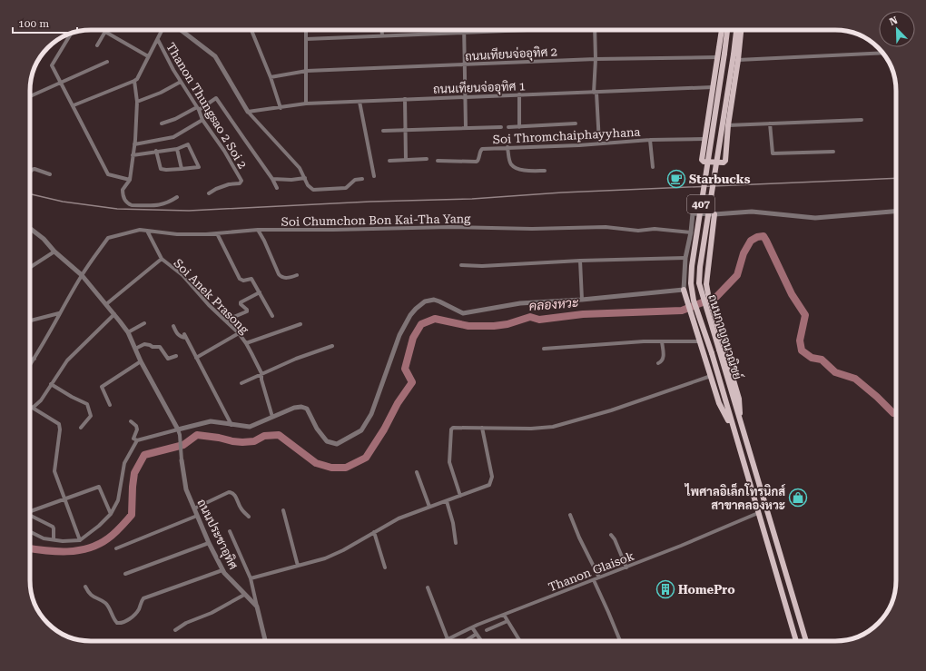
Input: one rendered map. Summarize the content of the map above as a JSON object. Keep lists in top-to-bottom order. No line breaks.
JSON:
{"streets":{"main road":["407","ถนนกาญจนวณิชย์"],"street":["ถนนเทียนจ่ออุทิศ 2","ถนนเทียนจ่ออุทิศ 1","Thanon Thungsao 2 Soi 2","Soi Thromchaiphayyhana","Soi Chumchon Bon Kai-Tha Yang","Soi Anek Prasong","ถนนประชาอุทิศ","Thanon Glaisok"]},"crossings":[["Soi Chumchon Bon Kai-Tha Yang","Soi Anek Prasong"],["ถนนกาญจนวณิชย์","Thanon Glaisok"]],"water":["คลองหวะ"],"places":{"cafe":["Starbucks"],"shop":["ไพศาลอิเล็กโทรนิกส์ สาขาคลองหวะ"],"building":["HomePro"]},"scale_bar":"100 m","north":"top left"}
